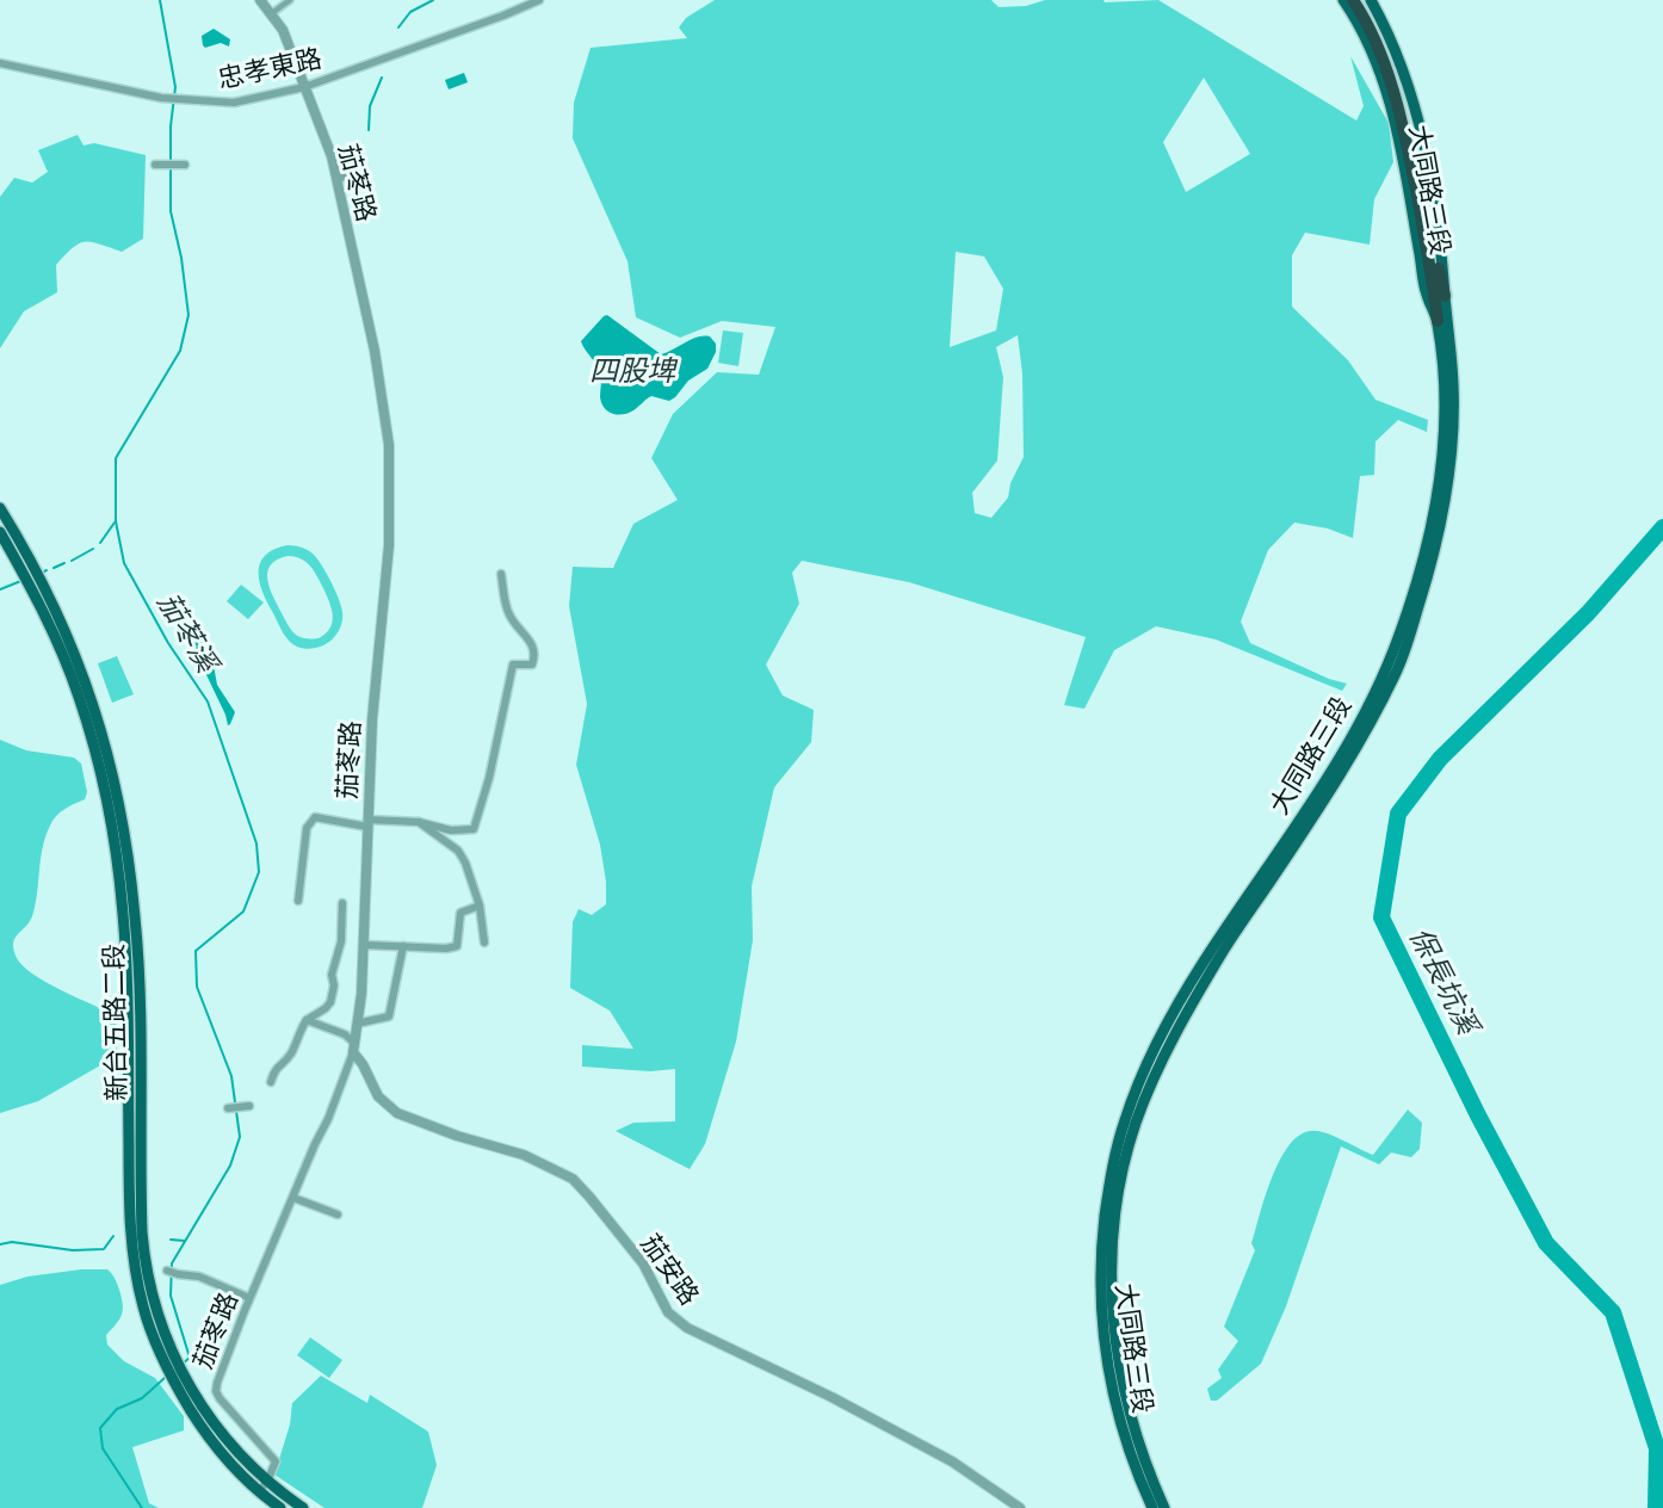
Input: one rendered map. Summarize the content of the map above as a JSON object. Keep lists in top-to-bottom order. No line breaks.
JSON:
{"streets":{"main road":["大同路三段","新台五路二段"],"street":["忠孝東路","茄苳路","茄安路"]},"crossings":[["忠孝東路","茄苳路"],["茄苳路","新台五路二段"],["茄苳路","茄安路"]],"water":["四股埤","茄苳溪","保長坑溪"]}
